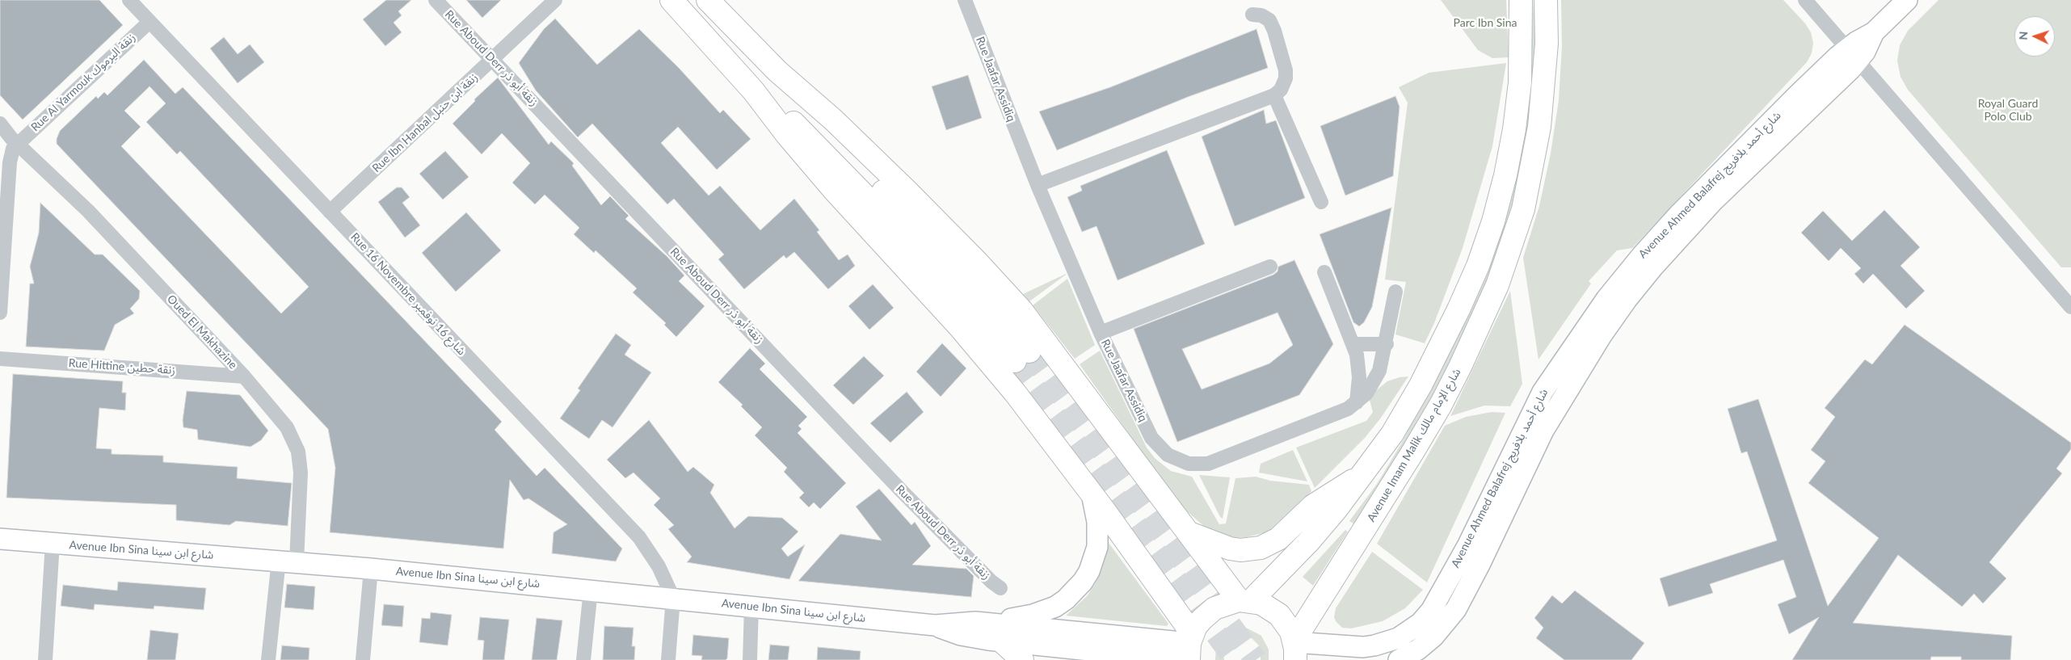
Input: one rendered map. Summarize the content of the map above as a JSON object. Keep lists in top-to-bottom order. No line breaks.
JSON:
{"streets":{"main road":["Avenue Ahmed Balafrej شارع أحمد بلافريج","Avenue Imam Malik شارع الإمام مالك","Avenue Ibn Sina شارع ابن سينا"],"street":["Rue Aboud Derr زنقة أبو ذر","Rue Jaafar Assidiq","Rue Al Yarmouk زنقة اليرموك","Rue Ibn Hanbal زنقة ابن حنبل","Rue 16 Novembre شارع 16 نوفمبر","Oued El Makhazine","Rue Hittine زنقة حطين"]},"crossings":[["Rue Aboud Derr زنقة أبو ذر","Rue Ibn Hanbal زنقة ابن حنبل"],["Rue Al Yarmouk زنقة اليرموك","Rue 16 Novembre شارع 16 نوفمبر"],["Rue Al Yarmouk زنقة اليرموك","Oued El Makhazine"],["Rue Ibn Hanbal زنقة ابن حنبل","Rue 16 Novembre شارع 16 نوفمبر"],["Avenue Ahmed Balafrej شارع أحمد بلافريج","Avenue Imam Malik شارع الإمام مالك"],["Rue 16 Novembre شارع 16 نوفمبر","Avenue Ibn Sina شارع ابن سينا"],["Oued El Makhazine","Rue Hittine زنقة حطين"],["Oued El Makhazine","Avenue Ibn Sina شارع ابن سينا"]],"parks":["Parc Ibn Sina","Royal Guard Polo Club"],"north":"left"}
